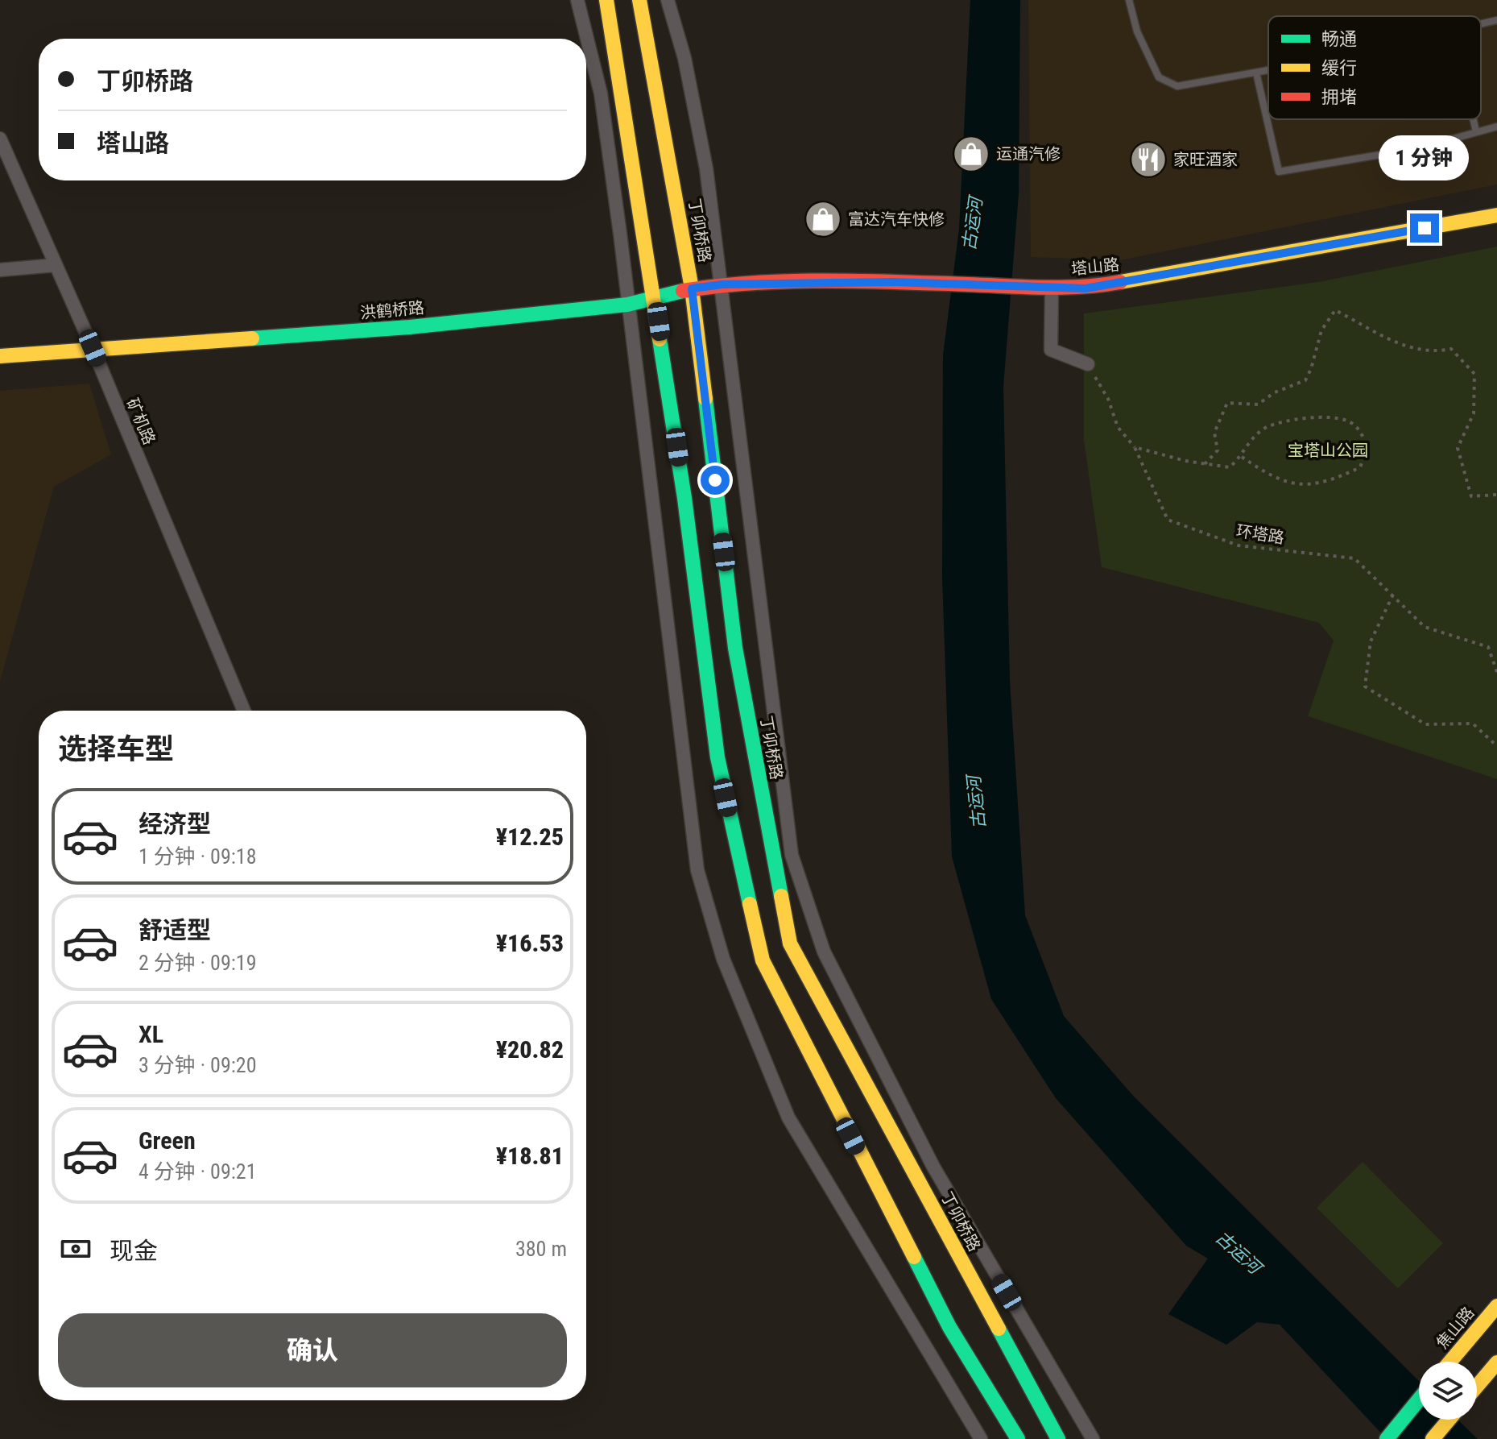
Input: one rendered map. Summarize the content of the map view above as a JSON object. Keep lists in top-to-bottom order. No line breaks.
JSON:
{"streets":{"main road":["丁卯桥路","塔山路","洪鹤桥路","焦山路"],"street":["矿机路"],"path":["环塔路"]},"crossings":[["丁卯桥路","塔山路"],["丁卯桥路","洪鹤桥路"],["塔山路","洪鹤桥路"],["洪鹤桥路","矿机路"]],"water":["古运河"],"parks":["宝塔山公园"],"places":{"shop":["运通汽修","富达汽车快修"],"restaurant":["家旺酒家"]},"legend":["畅通","缓行","拥堵"],"page":{"banner":["丁卯桥路","塔山路"],"bubble":"1 分钟","heading":"选择车型","list":[{"name":"经济型","note":"1 分钟 · 09:18","value":"¥12.25"},{"name":"舒适型","note":"2 分钟 · 09:19","value":"¥16.53"},{"name":"XL","note":"3 分钟 · 09:20","value":"¥20.82"},{"name":"Green","note":"4 分钟 · 09:21","value":"¥18.81"}],"pay":["现金","380 m"],"buttons":"确认"}}
